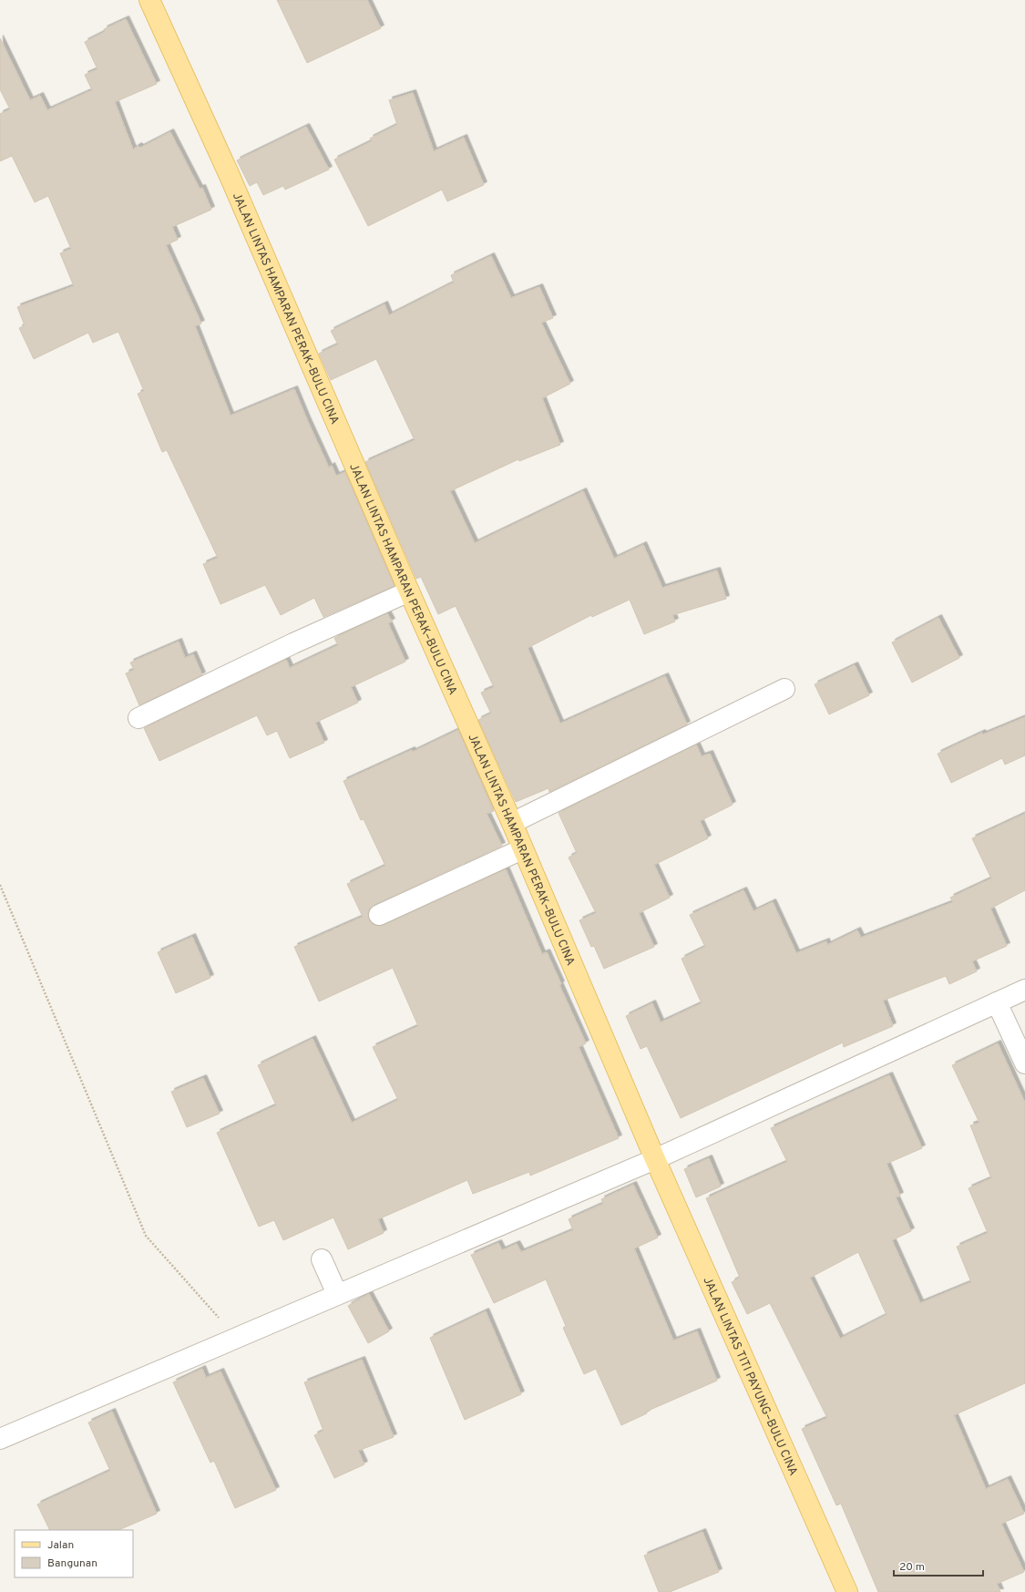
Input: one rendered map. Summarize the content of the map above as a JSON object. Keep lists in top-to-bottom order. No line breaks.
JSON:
{"streets":{"main road":["JALAN LINTAS HAMPARAN PERAK–BULU CINA","JALAN LINTAS TITI PAYUNG–BULU CINA"]},"crossings":[["JALAN LINTAS HAMPARAN PERAK–BULU CINA","JALAN LINTAS TITI PAYUNG–BULU CINA"]],"legend":["Jalan","Bangunan"],"scale_bar":"20 m"}
